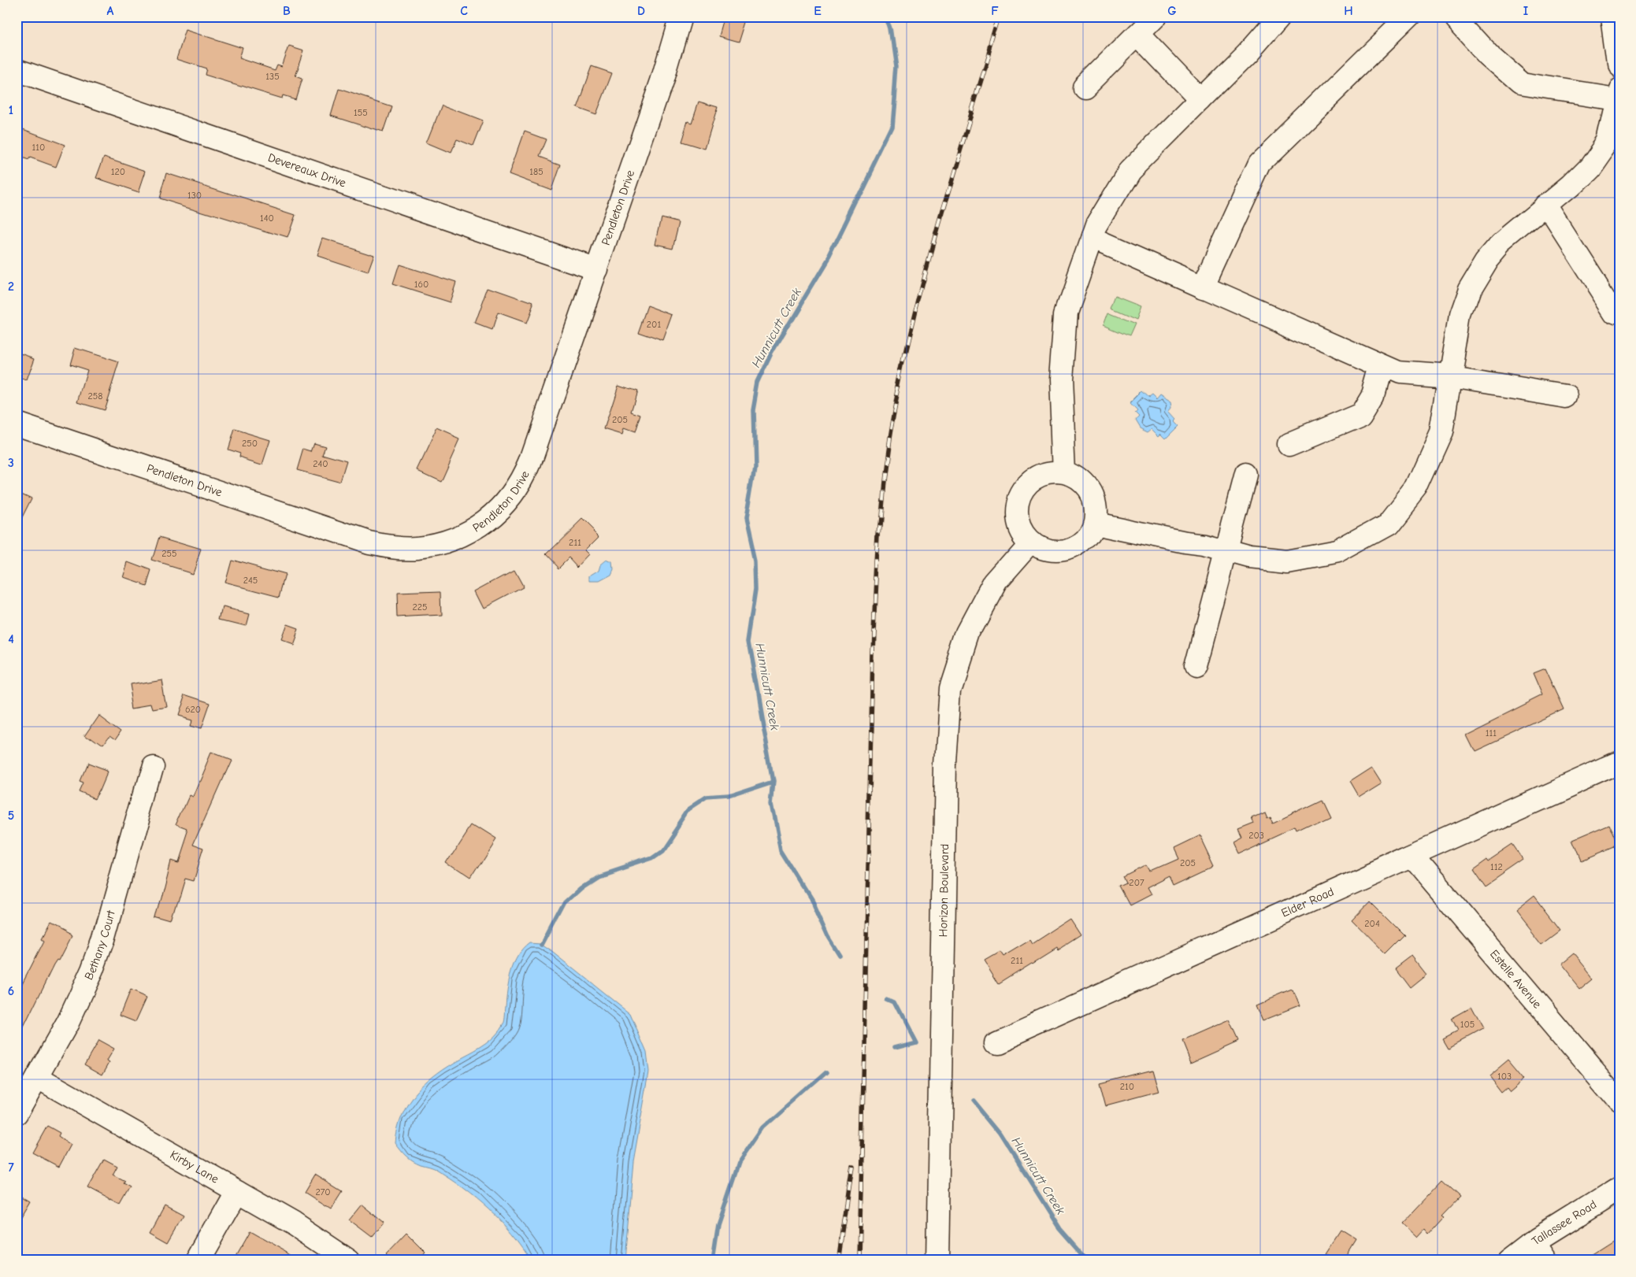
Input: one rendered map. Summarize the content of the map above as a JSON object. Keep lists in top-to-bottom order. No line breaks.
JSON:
{"streets":{"street":["Devereaux Drive","Pendleton Drive","Horizon Boulevard","Elder Road","Bethany Court","Estelle Avenue","Kirby Lane","Tallassee Road"]},"crossings":[["Devereaux Drive","Pendleton Drive"],["Elder Road","Estelle Avenue"],["Bethany Court","Kirby Lane"]],"water":["Hunnicutt Creek"],"house_numbers":["135","155","110","120","185","130","140","160","201","258","205","250","240","211","255","245","225","620","111","203","205","112","207","204","211","105","103","210","270"],"grid":{"columns":["A","B","C","D","E","F","G","H","I"],"rows":["1","2","3","4","5","6","7"]}}
